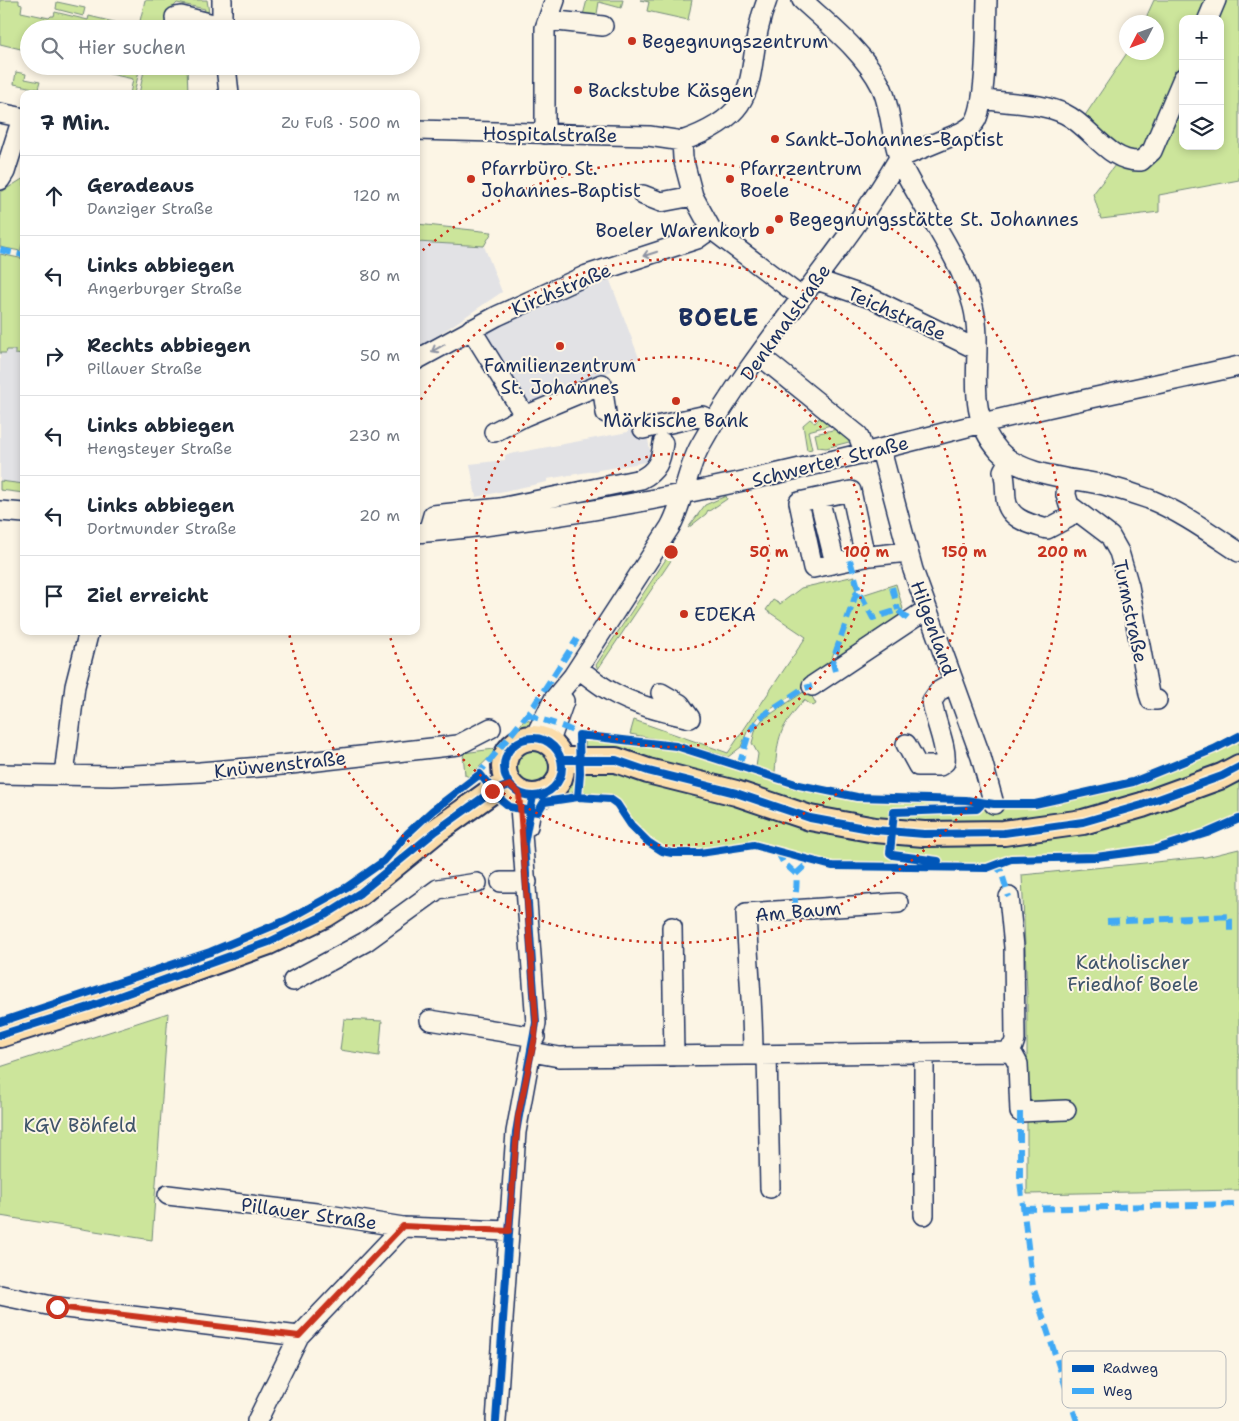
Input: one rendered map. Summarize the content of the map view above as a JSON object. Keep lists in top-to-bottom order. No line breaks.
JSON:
{"streets":{"street":["Hospitalstraße","Kirchstraße","Teichstraße","Denkmalstraße","Schwerter Straße","Turmstraße","Hilgenland","Knüwenstraße","Am Baum","Pillauer Straße"]},"crossings":[["Teichstraße","Denkmalstraße"],["Denkmalstraße","Schwerter Straße"],["Denkmalstraße","Hilgenland"],["Schwerter Straße","Hilgenland"]],"one_way":["Kirchstraße"],"districts":["BOELE"],"parks":["Katholischer Friedhof Boele","KGV Böhfeld"],"places":["Begegnungszentrum","Backstube Käsgen","Sankt-Johannes-Baptist","Pfarrbüro St. Johannes-Baptist","Pfarrzentrum Boele","Begegnungsstätte St. Johannes","Boeler Warenkorb","Familienzentrum St. Johannes","Märkische Bank","EDEKA"],"legend":["Radweg","Weg"],"north":"bottom left","page":{"map_buttons":["+","−"],"search":"Hier suchen","heading":["7 Min.","Zu Fuß · 500 m"],"list":[["Geradeaus","Danziger Straße","120 m"],["Links abbiegen","Angerburger Straße","80 m"],["Rechts abbiegen","Pillauer Straße","50 m"],["Links abbiegen","Hengsteyer Straße","230 m"],["Links abbiegen","Dortmunder Straße","20 m"],"Ziel erreicht"]},"rings":["50 m","100 m","150 m","200 m"]}
